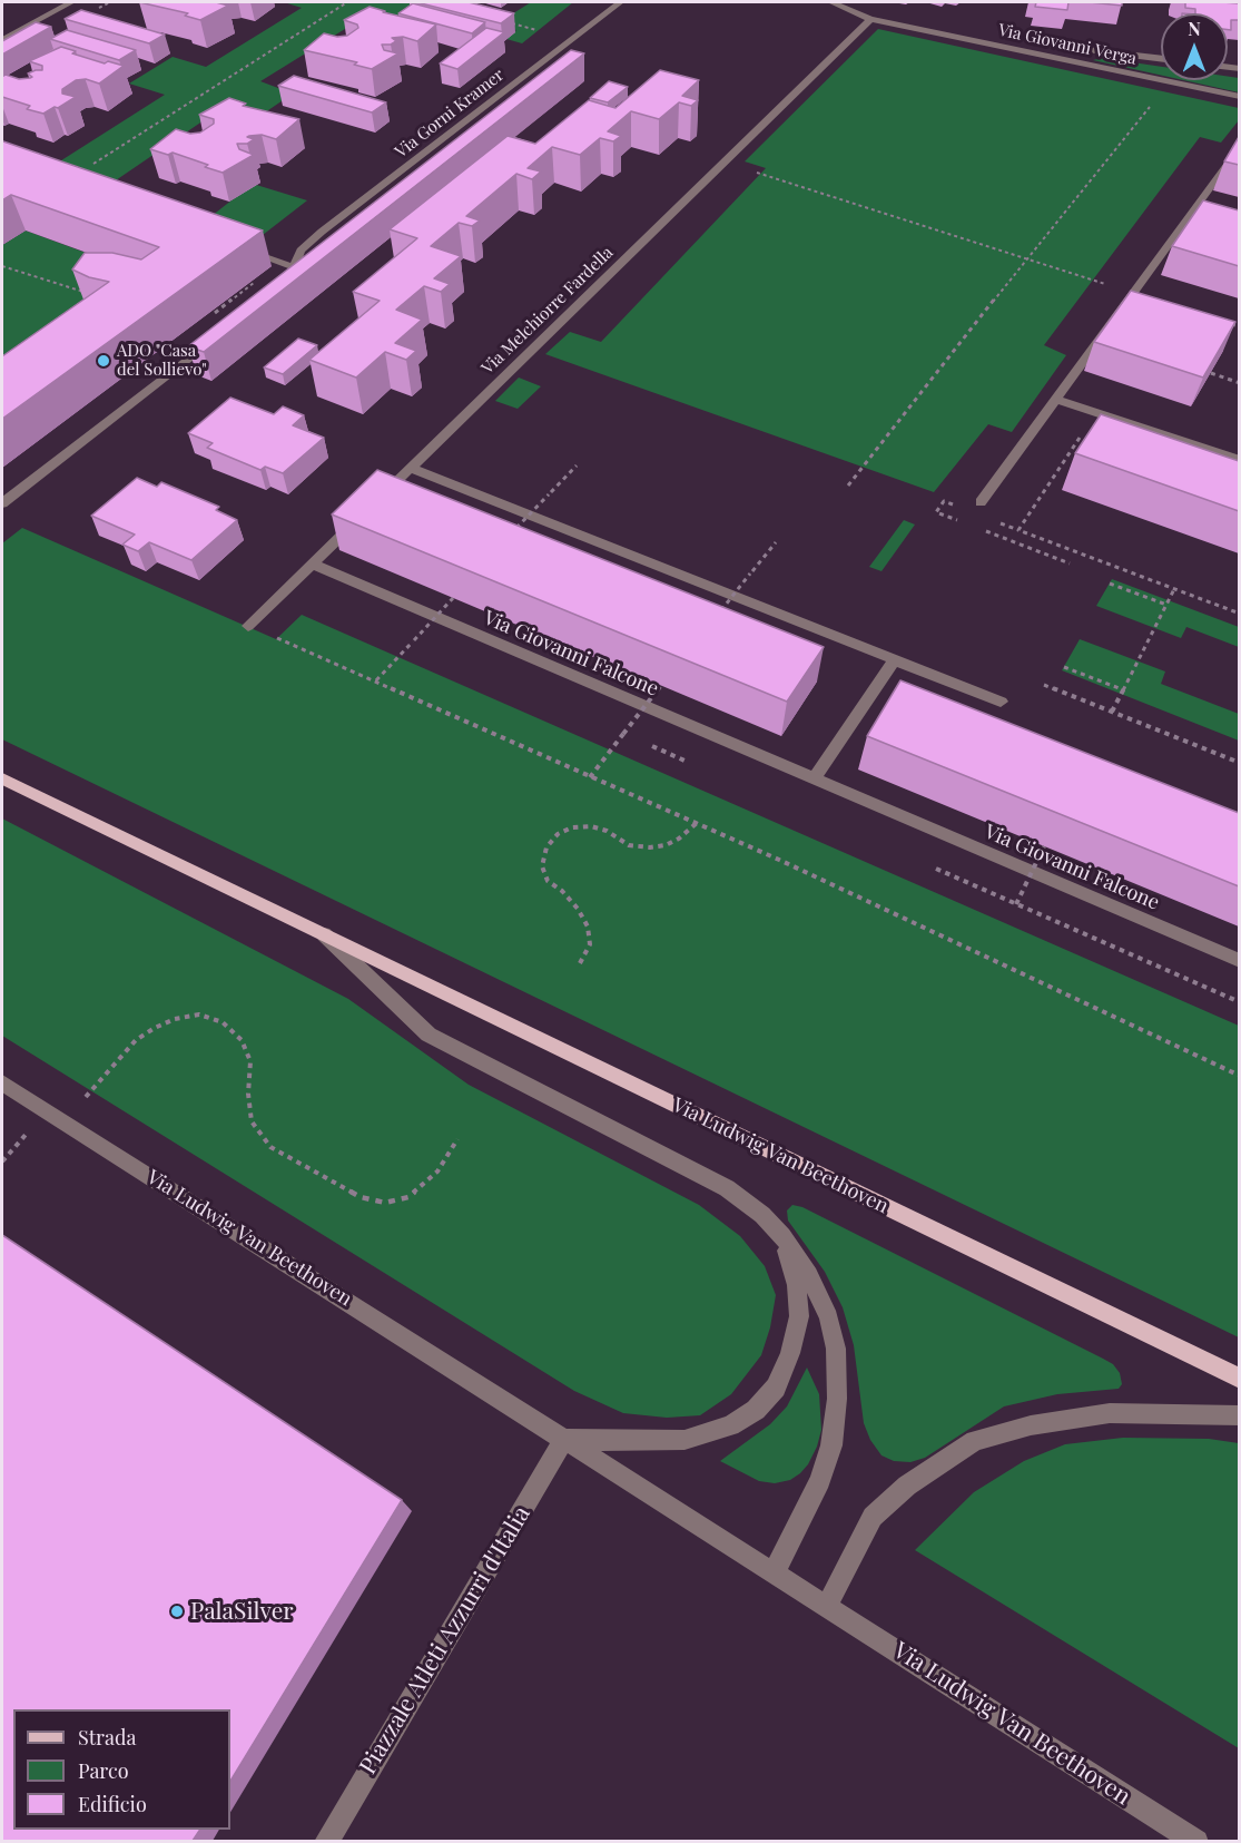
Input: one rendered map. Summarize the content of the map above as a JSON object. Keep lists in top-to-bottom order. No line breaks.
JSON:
{"streets":{"main road":["Via Ludwig Van Beethoven"],"street":["Via Giovanni Verga","Via Gorni Kramer","Via Melchiorre Fardella","Via Giovanni Falcone","Piazzale Atleti Azzurri d'Italia"]},"crossings":[["Via Giovanni Verga","Via Melchiorre Fardella"],["Via Ludwig Van Beethoven","Piazzale Atleti Azzurri d'Italia"]],"places":["ADO \"Casa del Sollievo\"","PalaSilver"],"legend":["Strada","Parco","Edificio"],"north":"top"}
